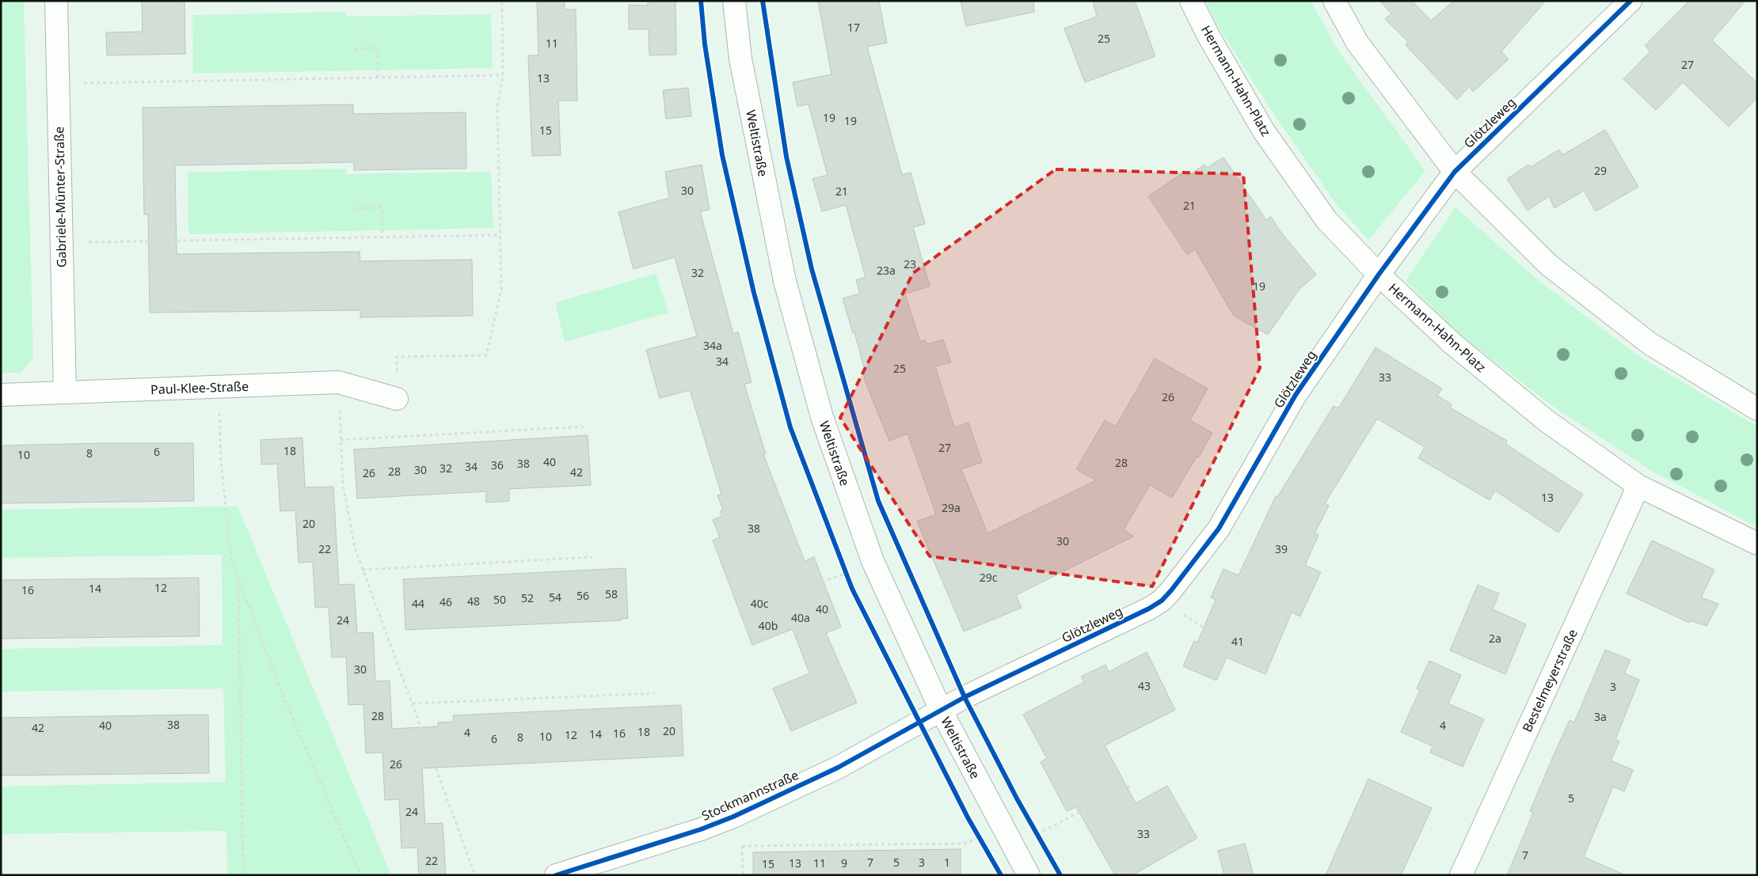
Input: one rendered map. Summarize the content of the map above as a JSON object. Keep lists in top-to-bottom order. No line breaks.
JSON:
{"streets":{"street":["Hermann-Hahn-Platz","Glötzleweg","Weltistraße","Gabriele-Münter-Straße","Paul-Klee-Straße","Bestelmeyerstraße","Stockmannstraße"]},"crossings":[["Hermann-Hahn-Platz","Glötzleweg"],["Hermann-Hahn-Platz","Bestelmeyerstraße"],["Glötzleweg","Weltistraße"],["Glötzleweg","Stockmannstraße"],["Weltistraße","Stockmannstraße"],["Gabriele-Münter-Straße","Paul-Klee-Straße"]],"house_numbers":["17","25","11","27","13","19","19","15","29","30","21","21","23","23a","32","19","34a","34","25","33","26","27","18","6","8","10","40","28","38","36","34","32","30","28","42","26","13","29a","20","38","30","22","39","29c","12","14","16","58","56","54","52","50","48","46","44","40c","40","40a","24","40b","2a","41","30","43","3","28","3a","38","40","4","42","20","18","4","16","14","12","10","8","6","26","5","24","33","7","22","7","5","3","1","13","11","9","15"]}
